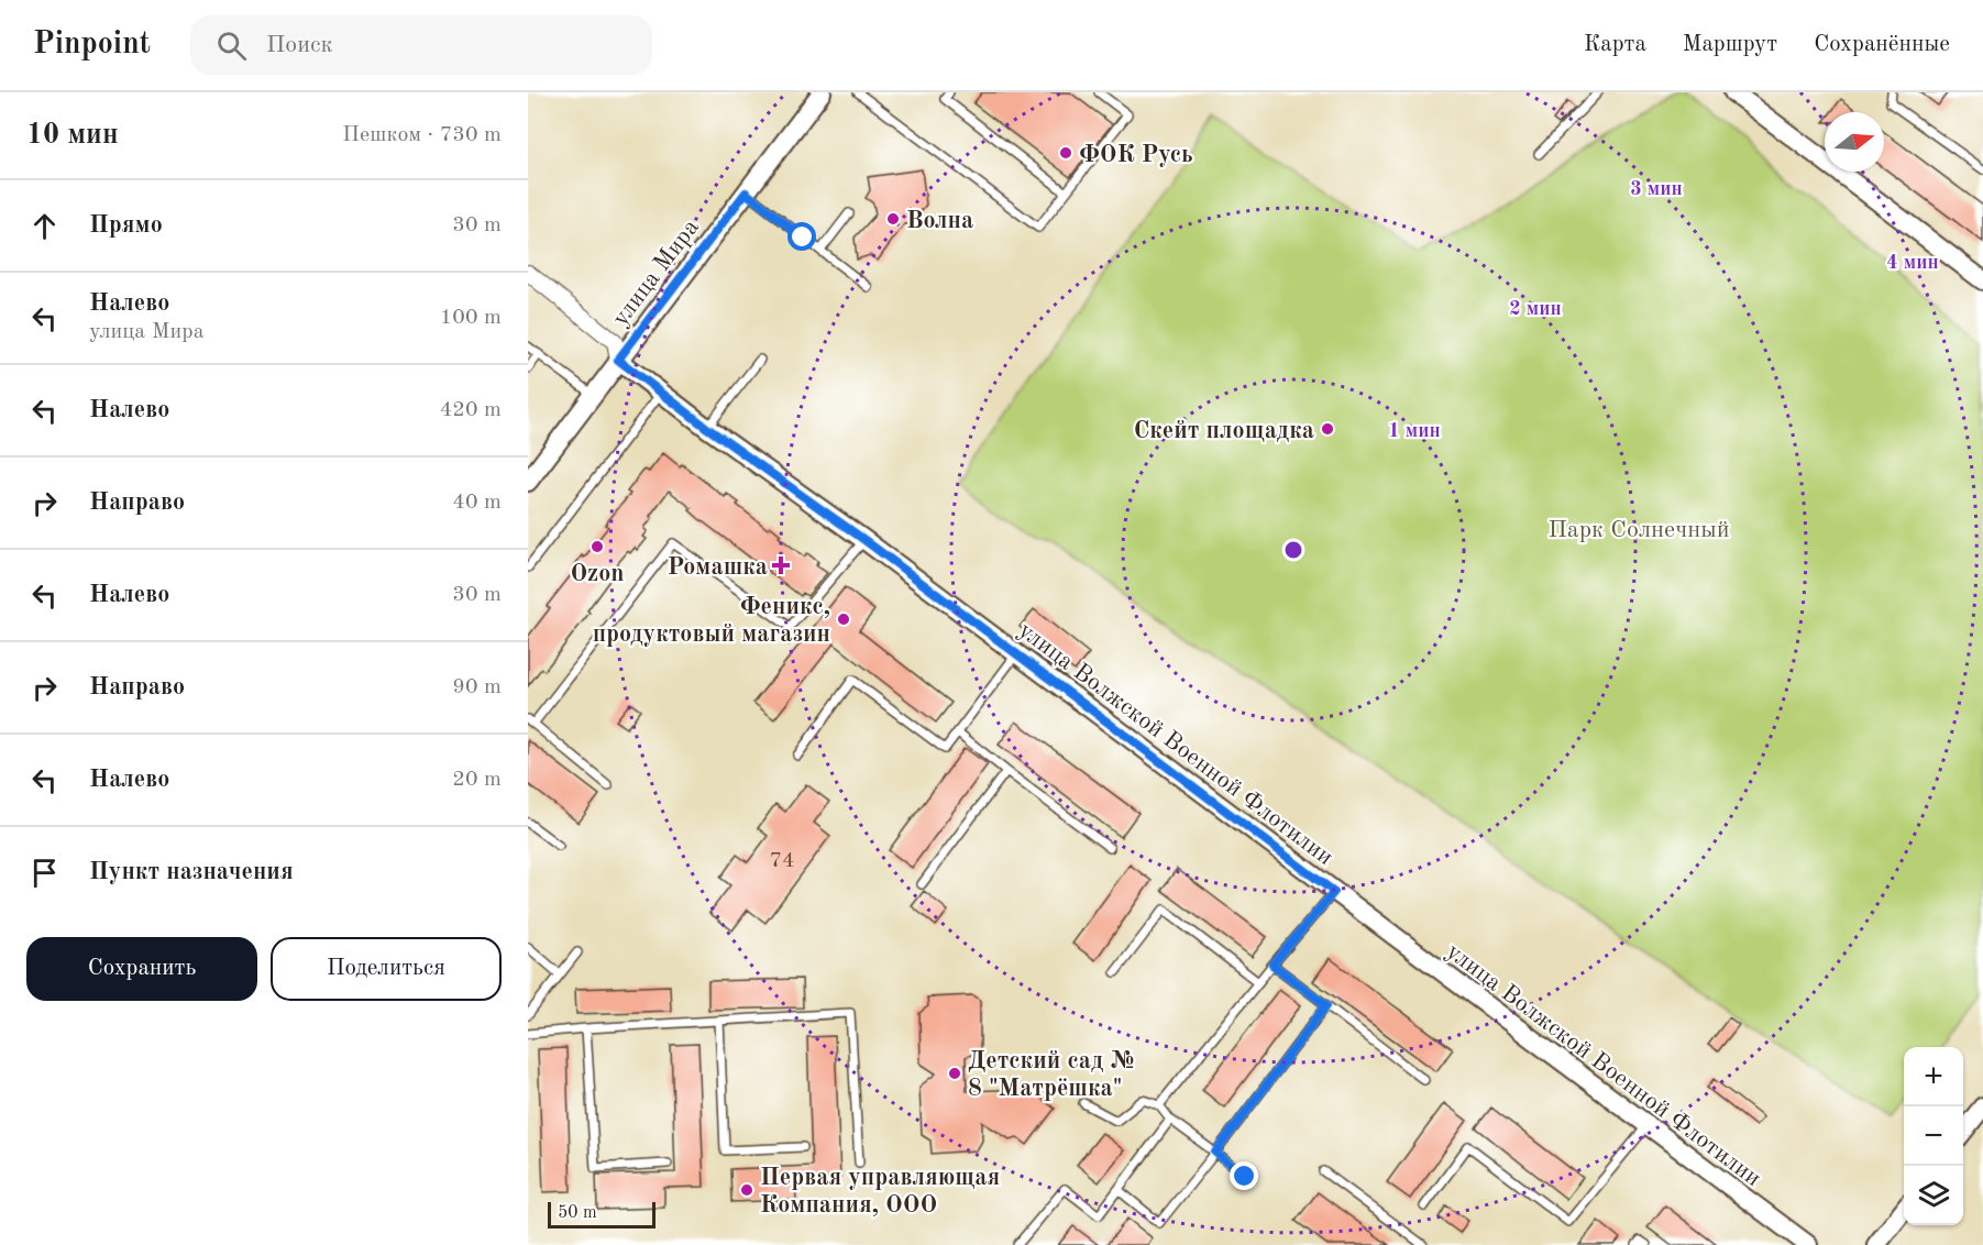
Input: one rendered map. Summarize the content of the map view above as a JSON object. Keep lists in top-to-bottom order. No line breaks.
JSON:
{"streets":{"street":["улица Мира","улица Волжской Военной Флотилии"]},"crossings":[["улица Мира","улица Волжской Военной Флотилии"]],"parks":["Парк Солнечный"],"places":{"other":["ФОК Русь","Волна","Скейт площадка","Ozon","Феникс, продуктовый магазин","Детский сад № 8 \"Матрёшка\"","Первая управляющая Компания, ООО"],"health":["Ромашка"]},"house_numbers":["74"],"scale_bar":"50 m","north":"right","page":{"header":"Pinpoint","search":"Поиск","nav":["Карта","Маршрут","Сохранённые"],"heading":["10 мин","Пешком · 730 m"],"list":[["Прямо","30 m"],["Налево","улица Мира","100 m"],["Налево","420 m"],["Направо","40 m"],["Налево","30 m"],["Направо","90 m"],["Налево","20 m"],"Пункт назначения"],"buttons":["Сохранить","Поделиться"],"map_buttons":["+","−"],"scale":"50 m"},"rings":["3 мин","4 мин","2 мин","1 мин"]}
